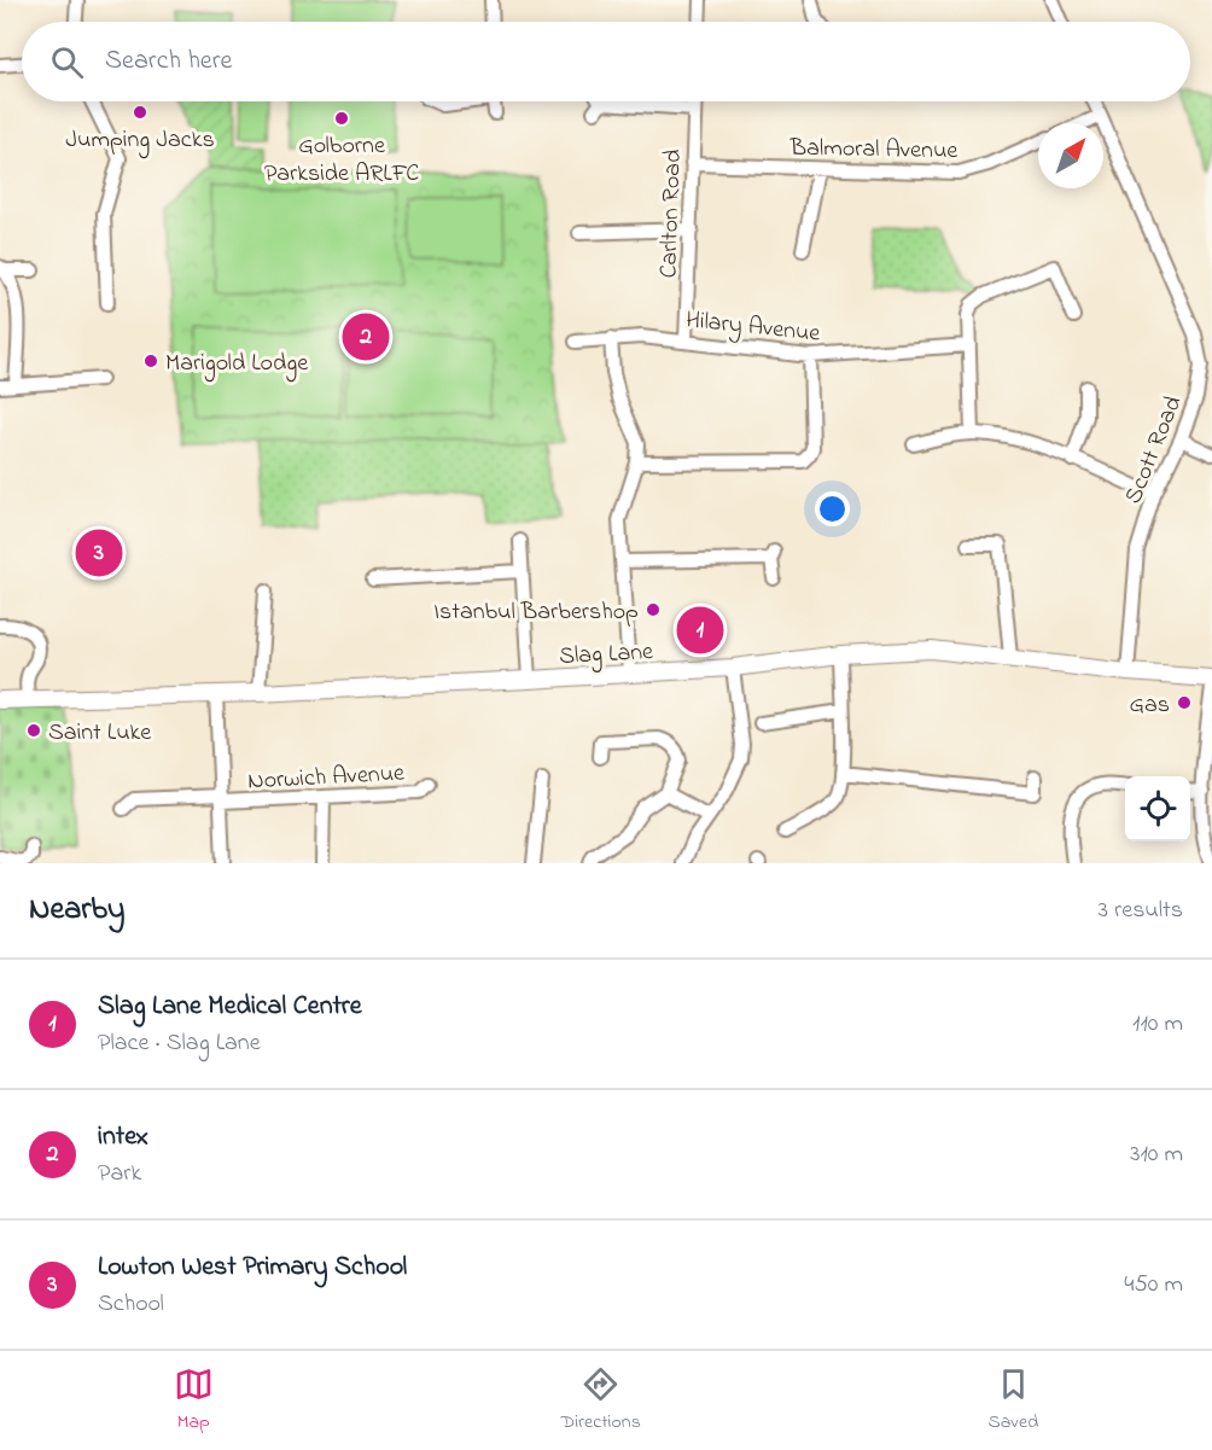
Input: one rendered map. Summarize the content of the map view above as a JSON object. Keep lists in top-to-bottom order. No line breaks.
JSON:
{"streets":{"street":["Balmoral Avenue","Carlton Road","Hilary Avenue","Scott Road","Slag Lane","Norwich Avenue"]},"crossings":[["Balmoral Avenue","Carlton Road"],["Carlton Road","Hilary Avenue"],["Scott Road","Slag Lane"]],"places":["Jumping Jacks","Golborne Parkside ARLFC","Marigold Lodge","Istanbul Barbershop","Gas","Saint Luke"],"north":"top right","page":{"search":"Search here","pins":["2","3","1"],"heading":["Nearby","3 results"],"list":[{"mark":"1","name":"Slag Lane Medical Centre","note":"Place · Slag Lane","value":"110 m"},{"mark":"2","name":"intex","note":"Park","value":"310 m"},{"mark":"3","name":"Lowton West Primary School","note":"School","value":"450 m"}],"nav":["Map","Directions","Saved"]}}
